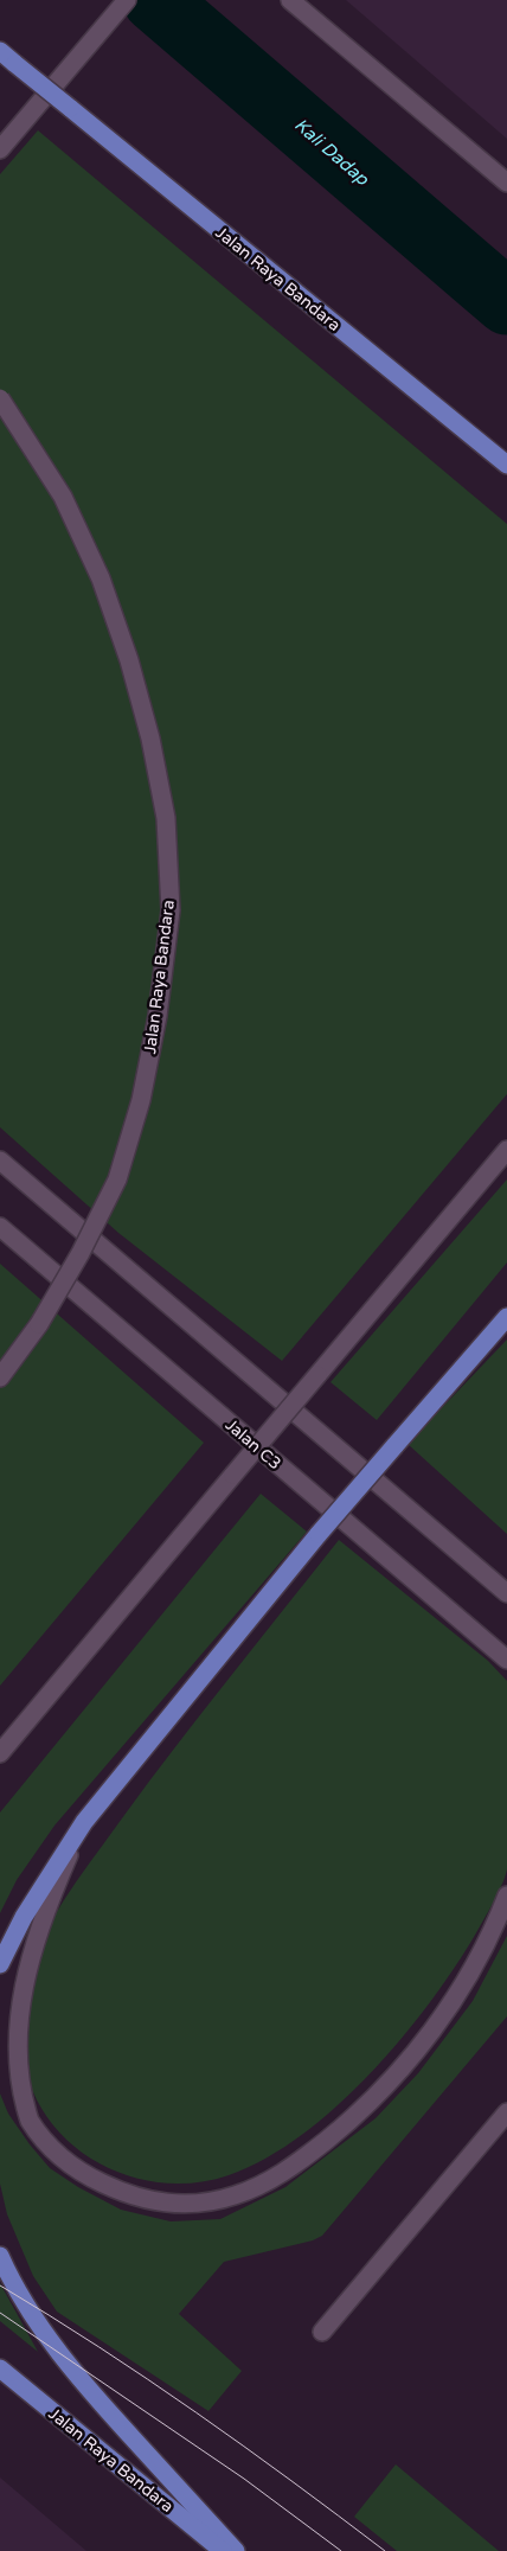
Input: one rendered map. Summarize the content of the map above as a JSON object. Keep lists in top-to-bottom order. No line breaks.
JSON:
{"streets":{"main road":["Jalan Raya Bandara"],"street":["Jalan C3"]},"water":["Kali Dadap"]}
